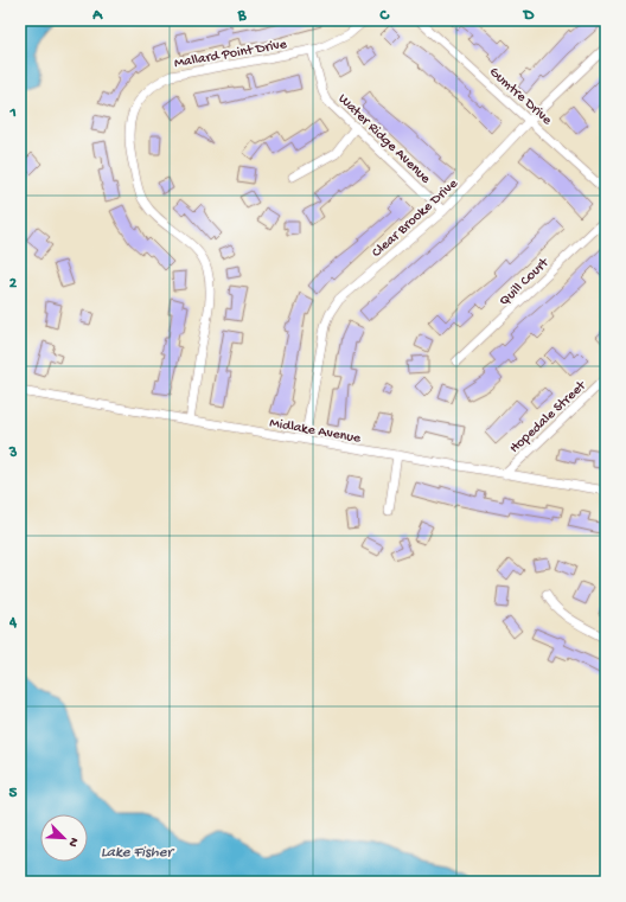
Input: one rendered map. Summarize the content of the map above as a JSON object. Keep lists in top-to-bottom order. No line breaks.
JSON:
{"streets":{"street":["Mallard Point Drive","Gumtre Drive","Water Ridge Avenue","Clear Brooke Drive","Quill Court","Hopedale Street","Midlake Avenue"]},"crossings":[["Mallard Point Drive","Water Ridge Avenue"],["Mallard Point Drive","Midlake Avenue"],["Gumtre Drive","Clear Brooke Drive"],["Water Ridge Avenue","Clear Brooke Drive"],["Clear Brooke Drive","Midlake Avenue"],["Hopedale Street","Midlake Avenue"]],"water":["Lake Fisher"],"north":"bottom right","grid":{"columns":["A","B","C","D"],"rows":["1","2","3","4","5"]}}
